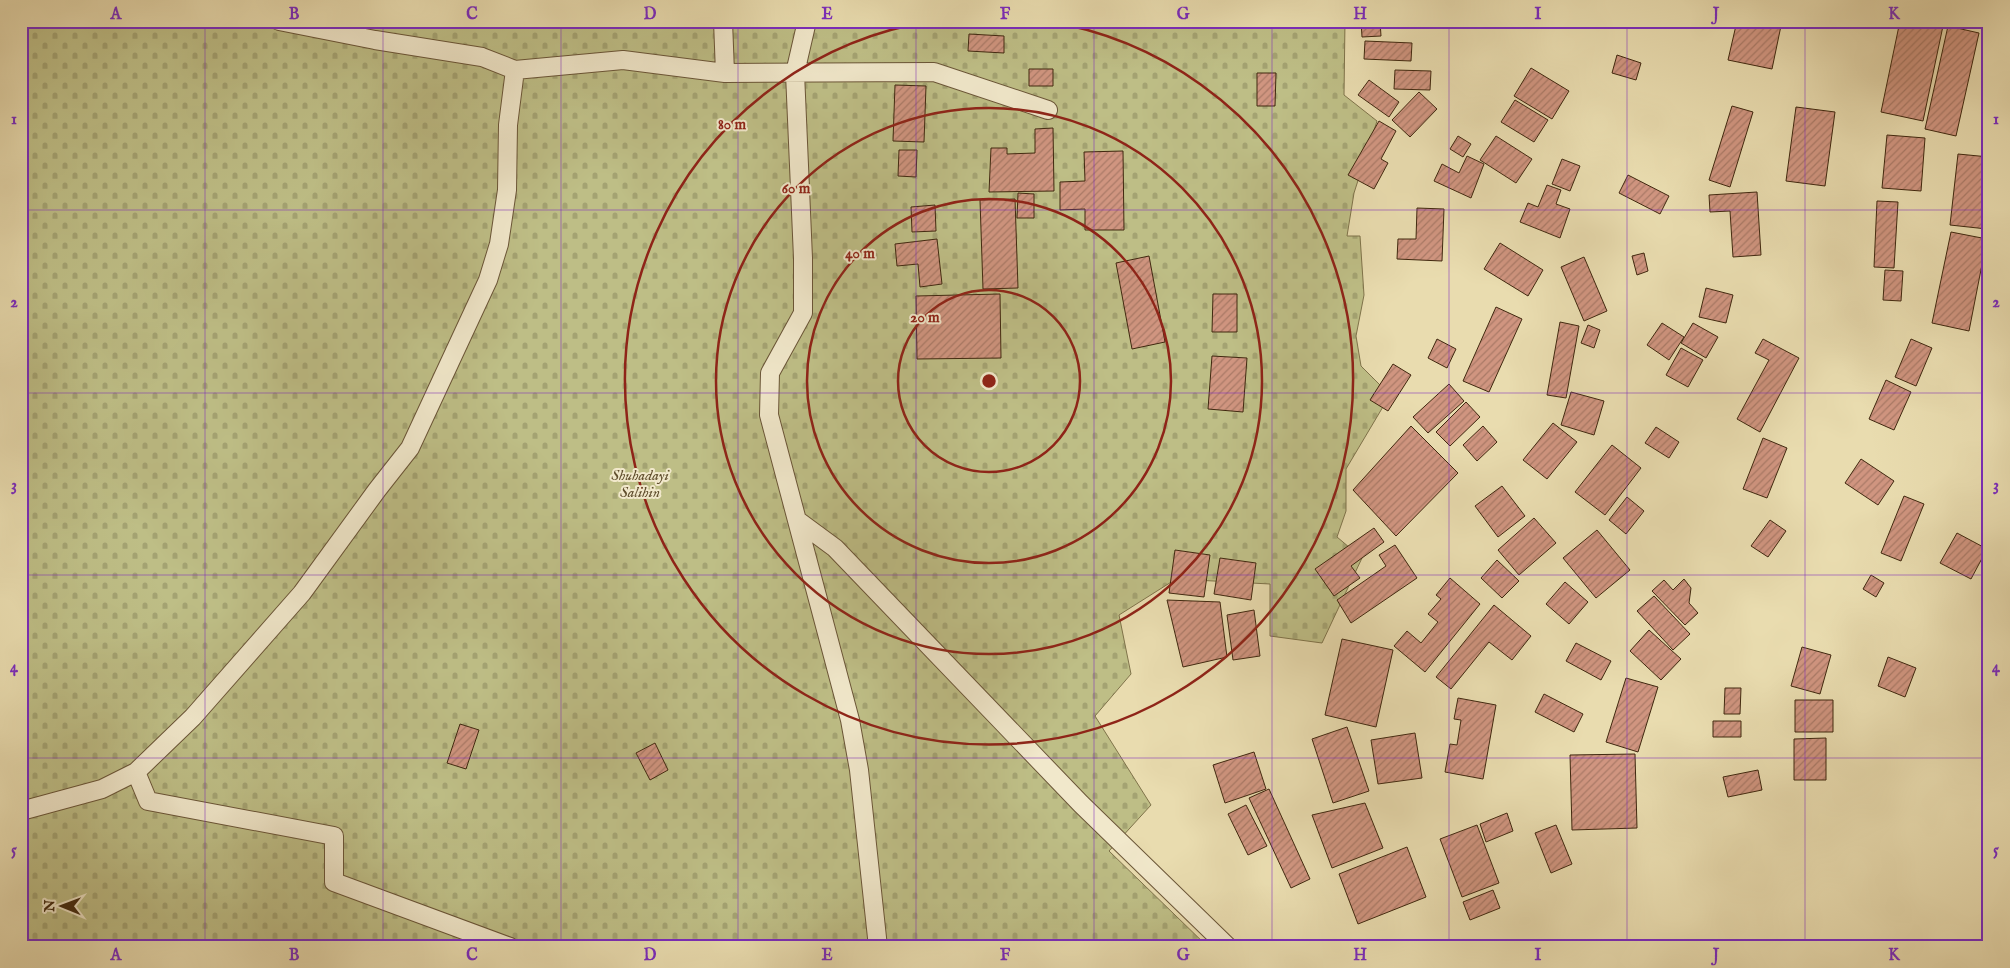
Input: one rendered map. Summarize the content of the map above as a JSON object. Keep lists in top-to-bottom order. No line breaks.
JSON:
{"parks":["Shuhadayi Salihin"],"north":"left","grid":{"columns":["A","B","C","D","E","F","G","H","I","J","K"],"rows":["1","2","3","4","5"]},"rings":["80 m","60 m","40 m","20 m"]}
